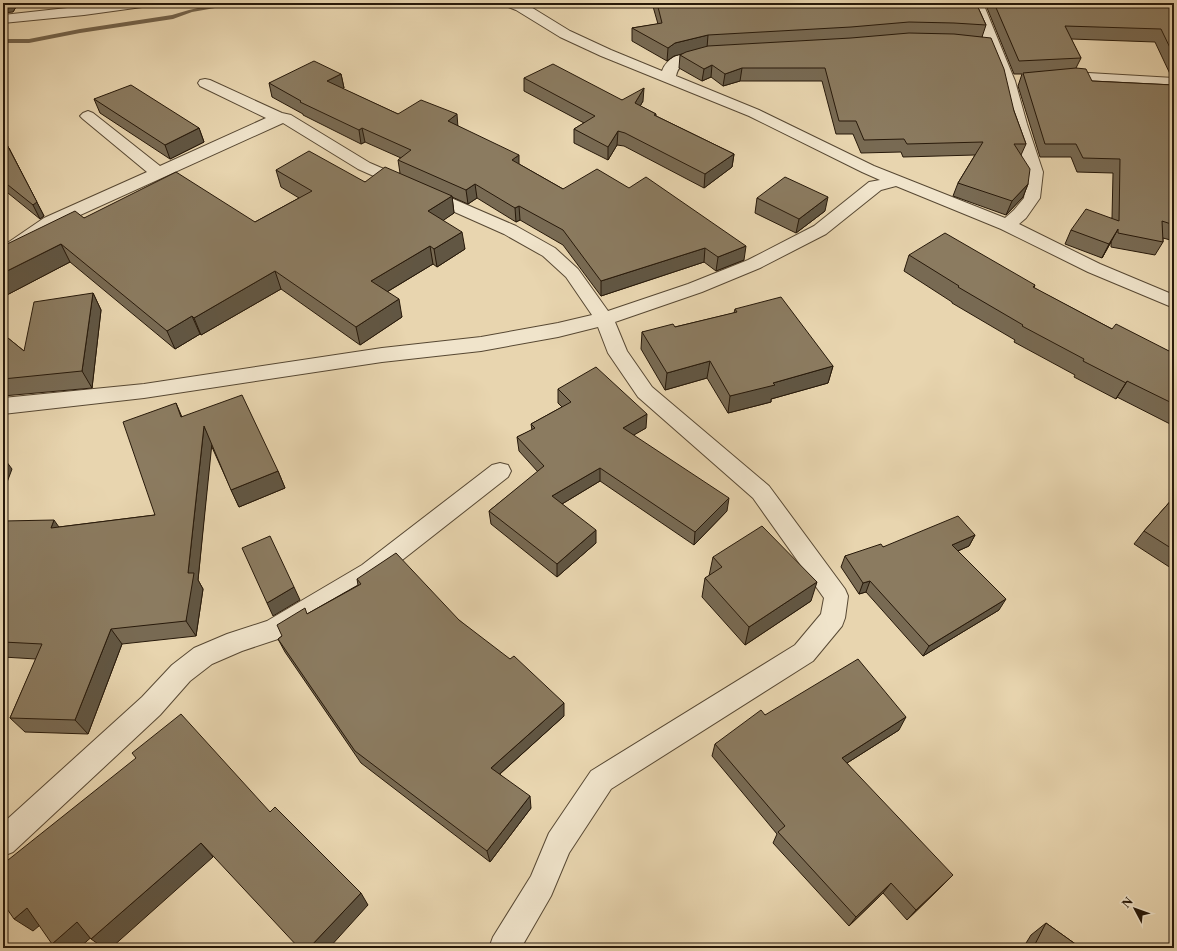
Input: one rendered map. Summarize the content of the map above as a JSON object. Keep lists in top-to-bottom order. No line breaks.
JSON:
{"north":"top left"}
